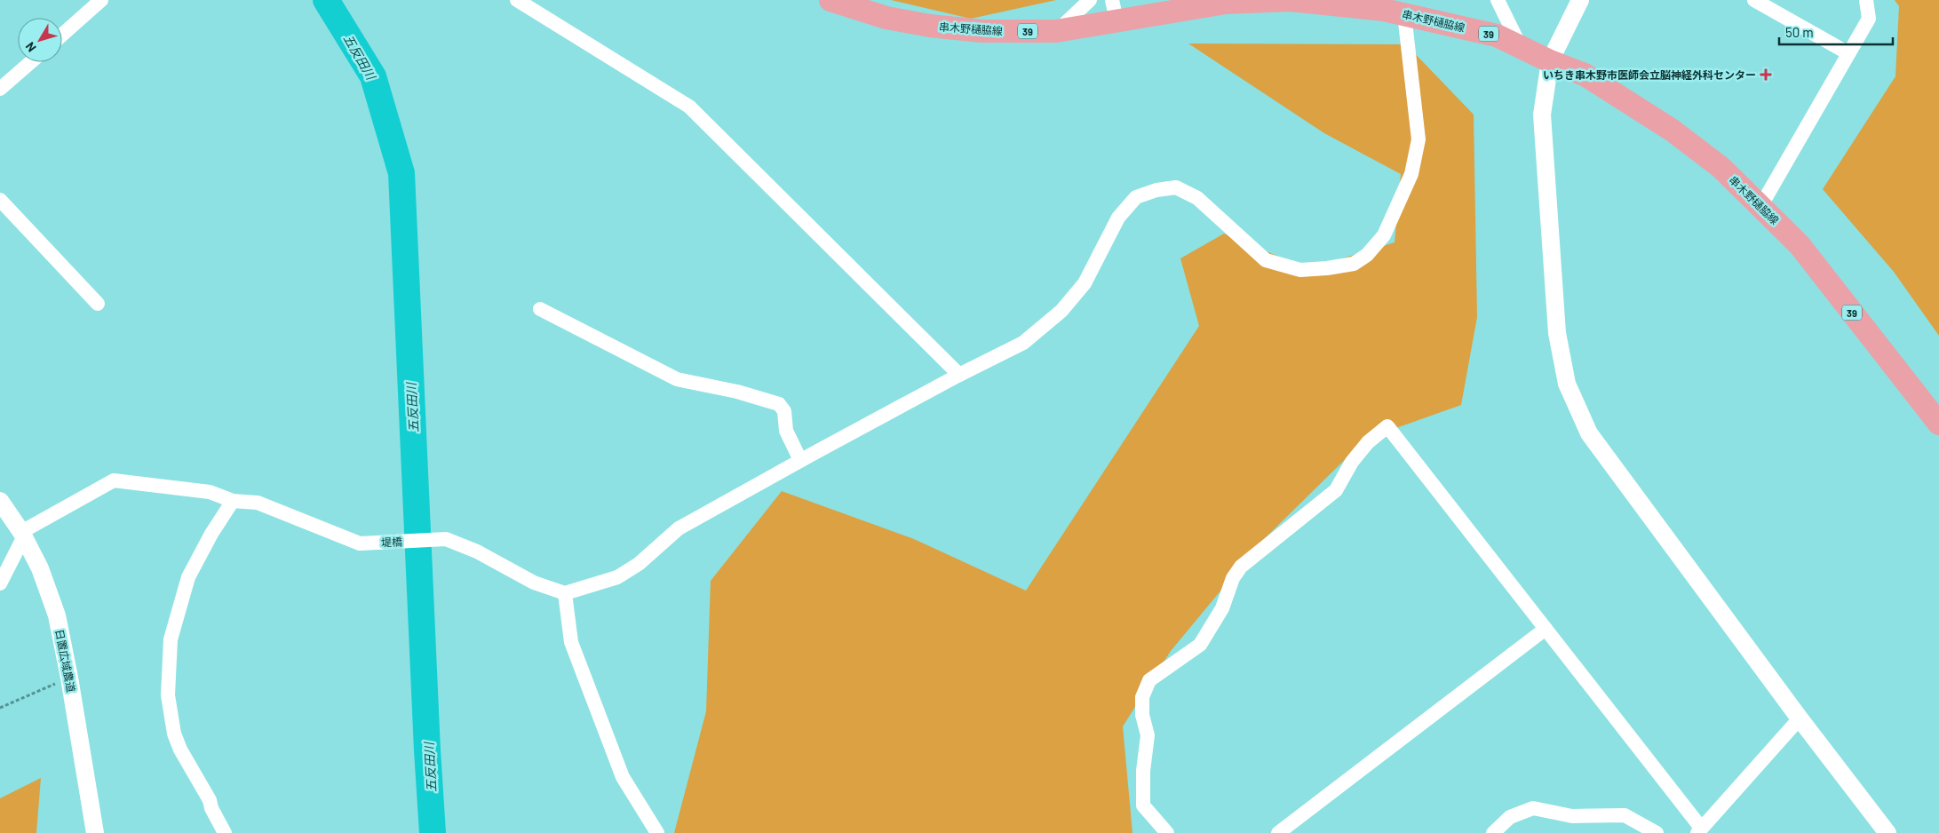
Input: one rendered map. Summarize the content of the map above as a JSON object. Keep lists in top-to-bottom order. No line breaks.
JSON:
{"streets":{"main road":["串木野樋脇線","39"],"street":["堤橋","日置広域農道"]},"water":["五反田川"],"places":{"health":["いちき串木野市医師会立脳神経外科センター"]},"scale_bar":"50 m","north":"bottom left"}
